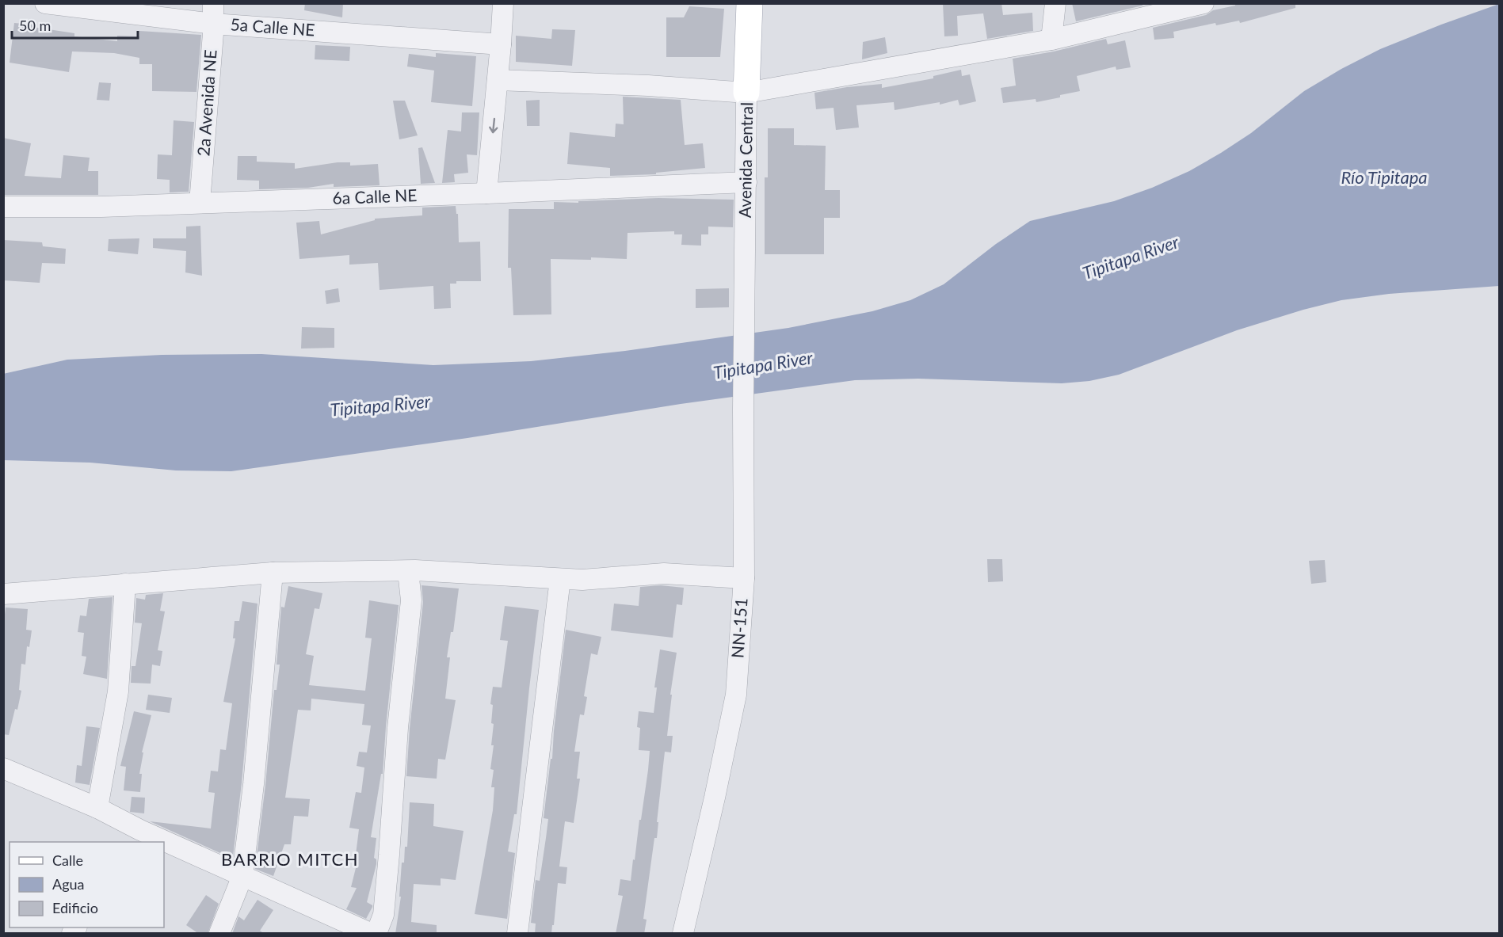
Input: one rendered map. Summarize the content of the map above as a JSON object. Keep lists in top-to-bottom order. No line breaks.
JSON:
{"streets":{"main road":["Avenida Central","NN-151"],"street":["5a Calle NE","2a Avenida NE","6a Calle NE"]},"crossings":[["5a Calle NE","2a Avenida NE"],["2a Avenida NE","6a Calle NE"],["Avenida Central","6a Calle NE"],["Avenida Central","NN-151"]],"districts":["BARRIO MITCH"],"water":["Río Tipitapa","Tipitapa River"],"legend":["Calle","Agua","Edificio"],"scale_bar":"50 m"}
